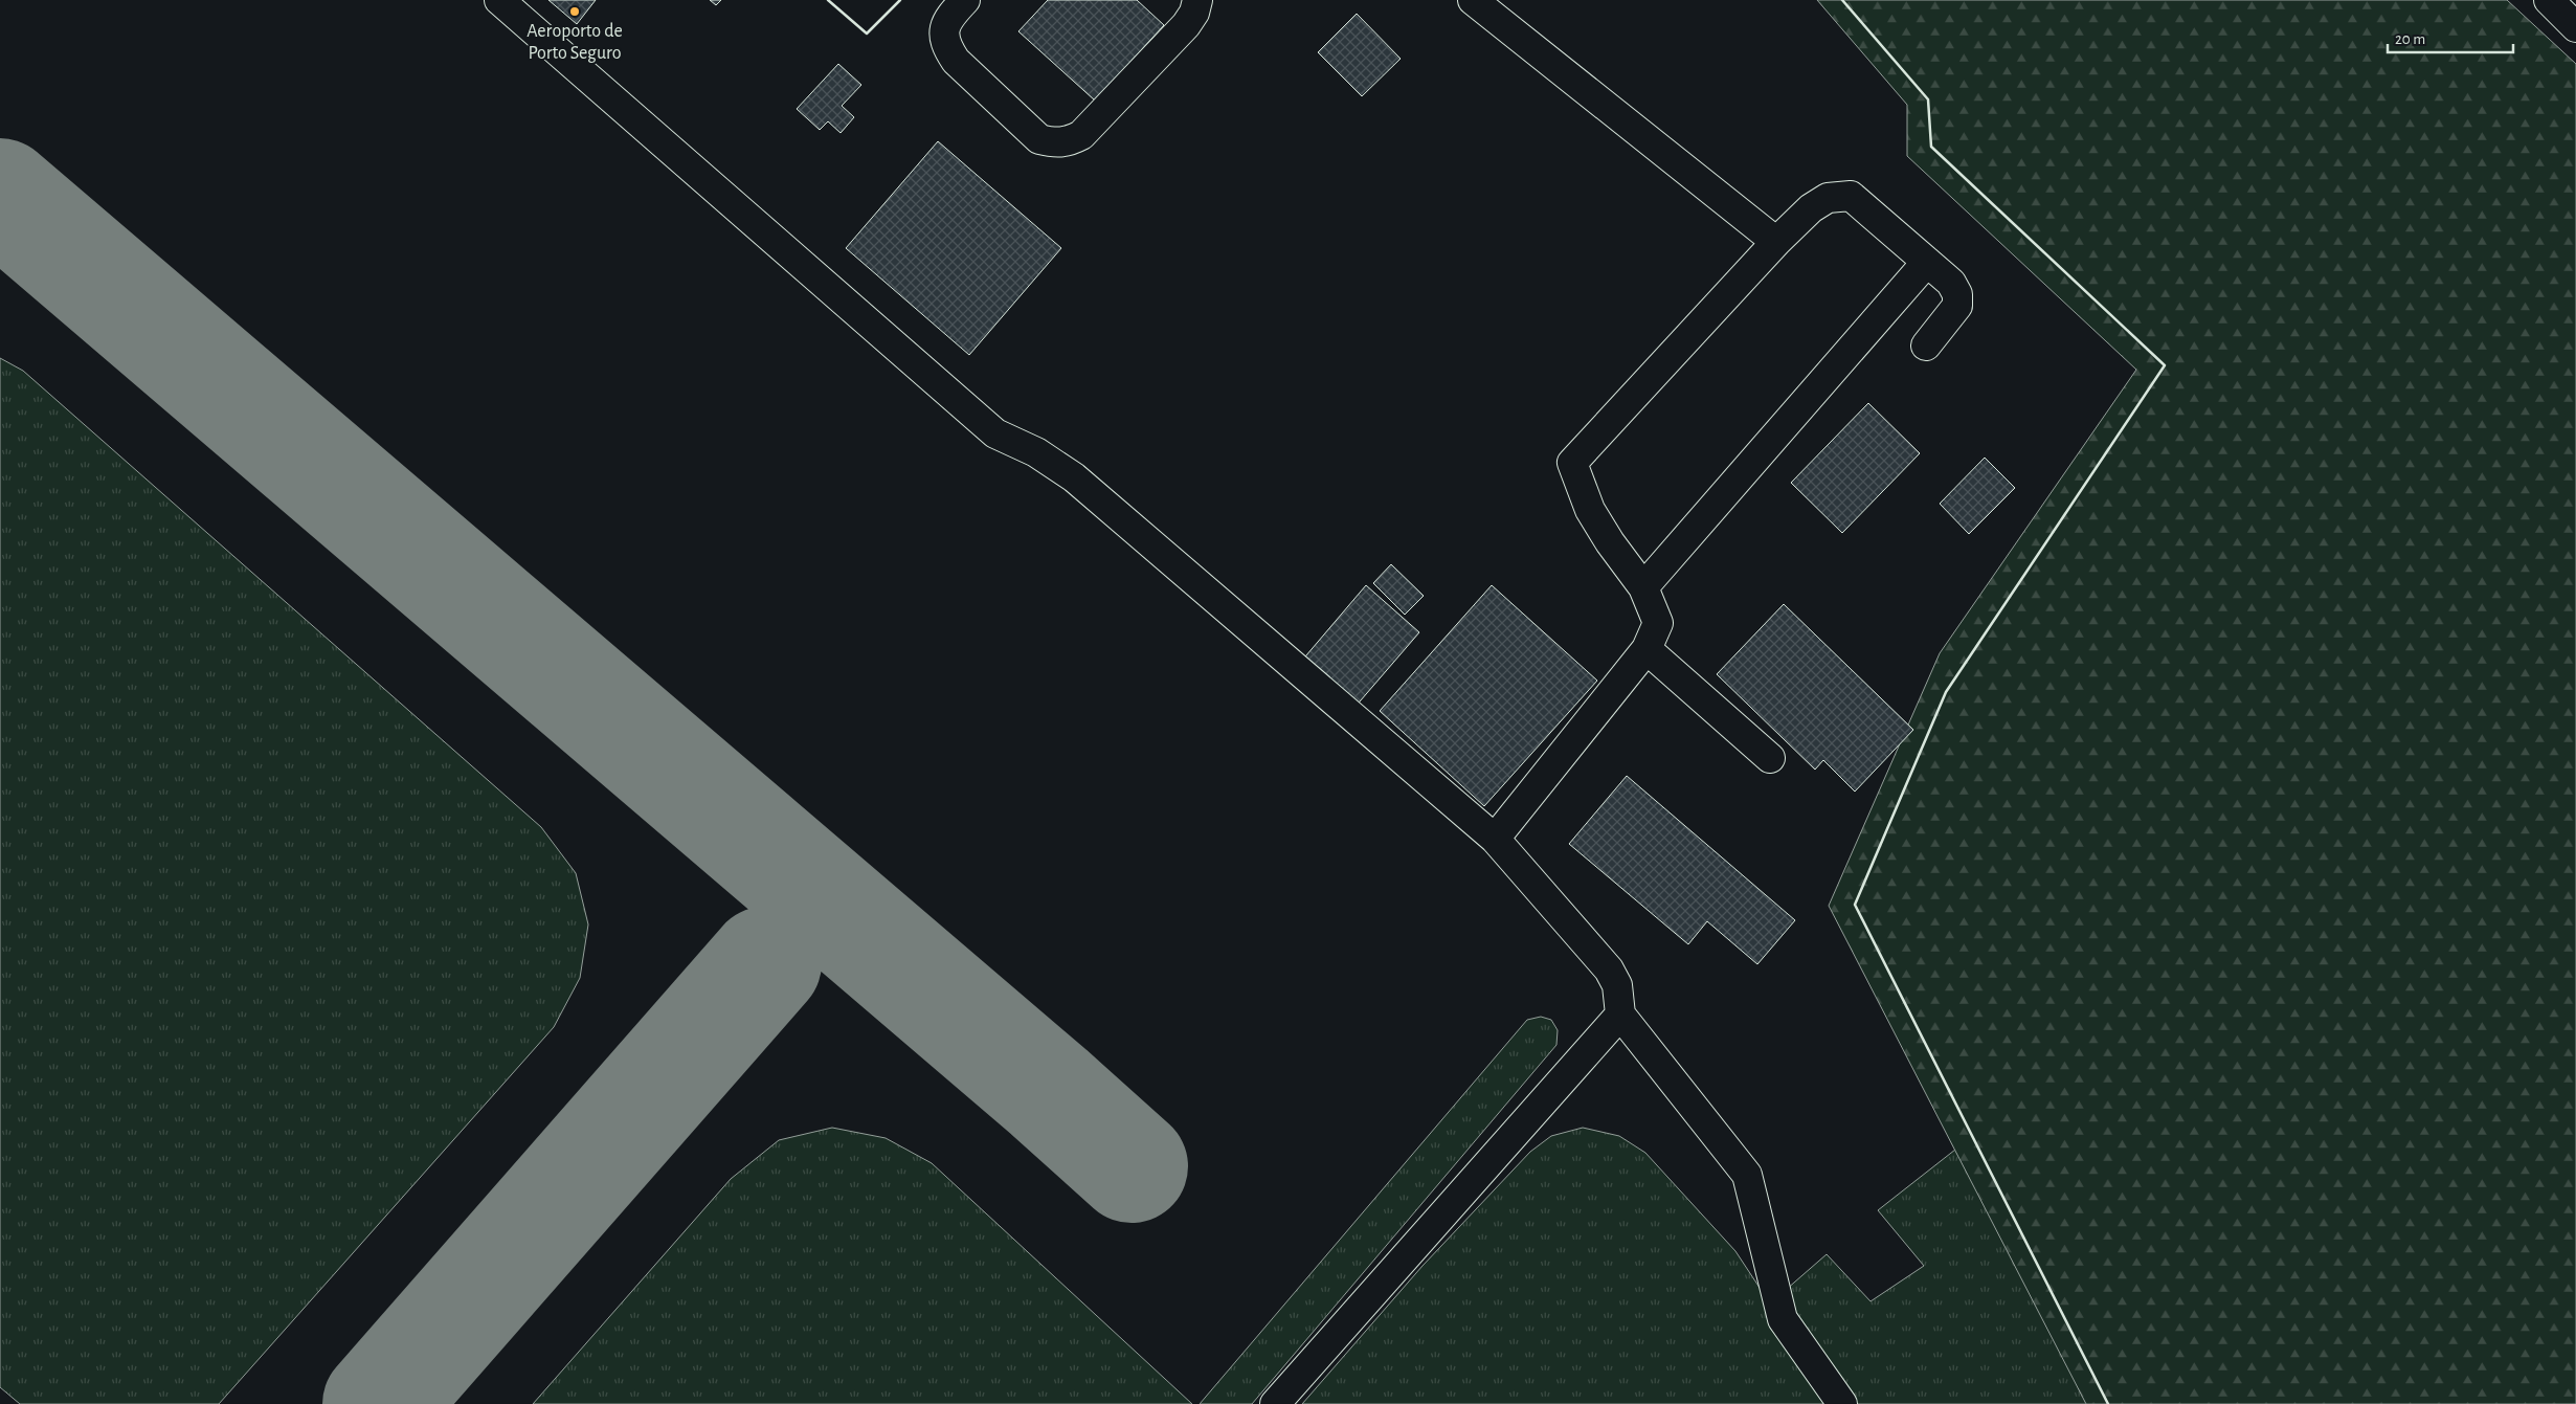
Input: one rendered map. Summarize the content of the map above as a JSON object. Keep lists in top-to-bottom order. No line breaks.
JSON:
{"places":["Aeroporto de Porto Seguro"],"scale_bar":"20 m"}
